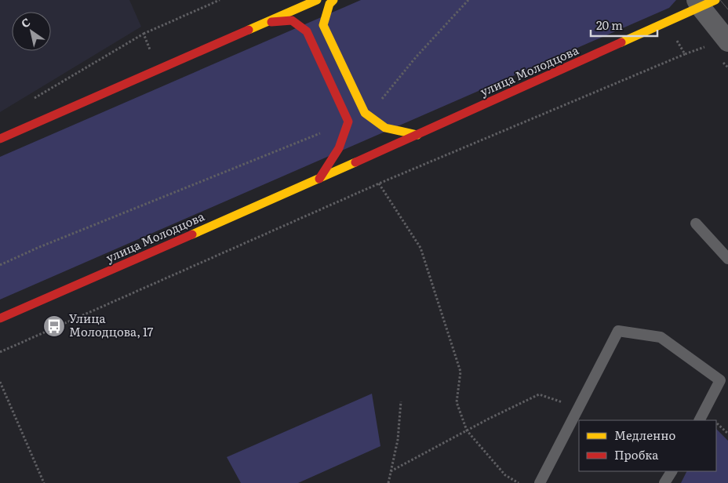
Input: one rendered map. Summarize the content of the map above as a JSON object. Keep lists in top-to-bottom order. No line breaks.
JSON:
{"streets":{"street":["улица Молодцова"]},"places":{"bus stop":["Улица Молодцова, 17"]},"legend":["Медленно","Пробка"],"scale_bar":"20 m","north":"top left"}
